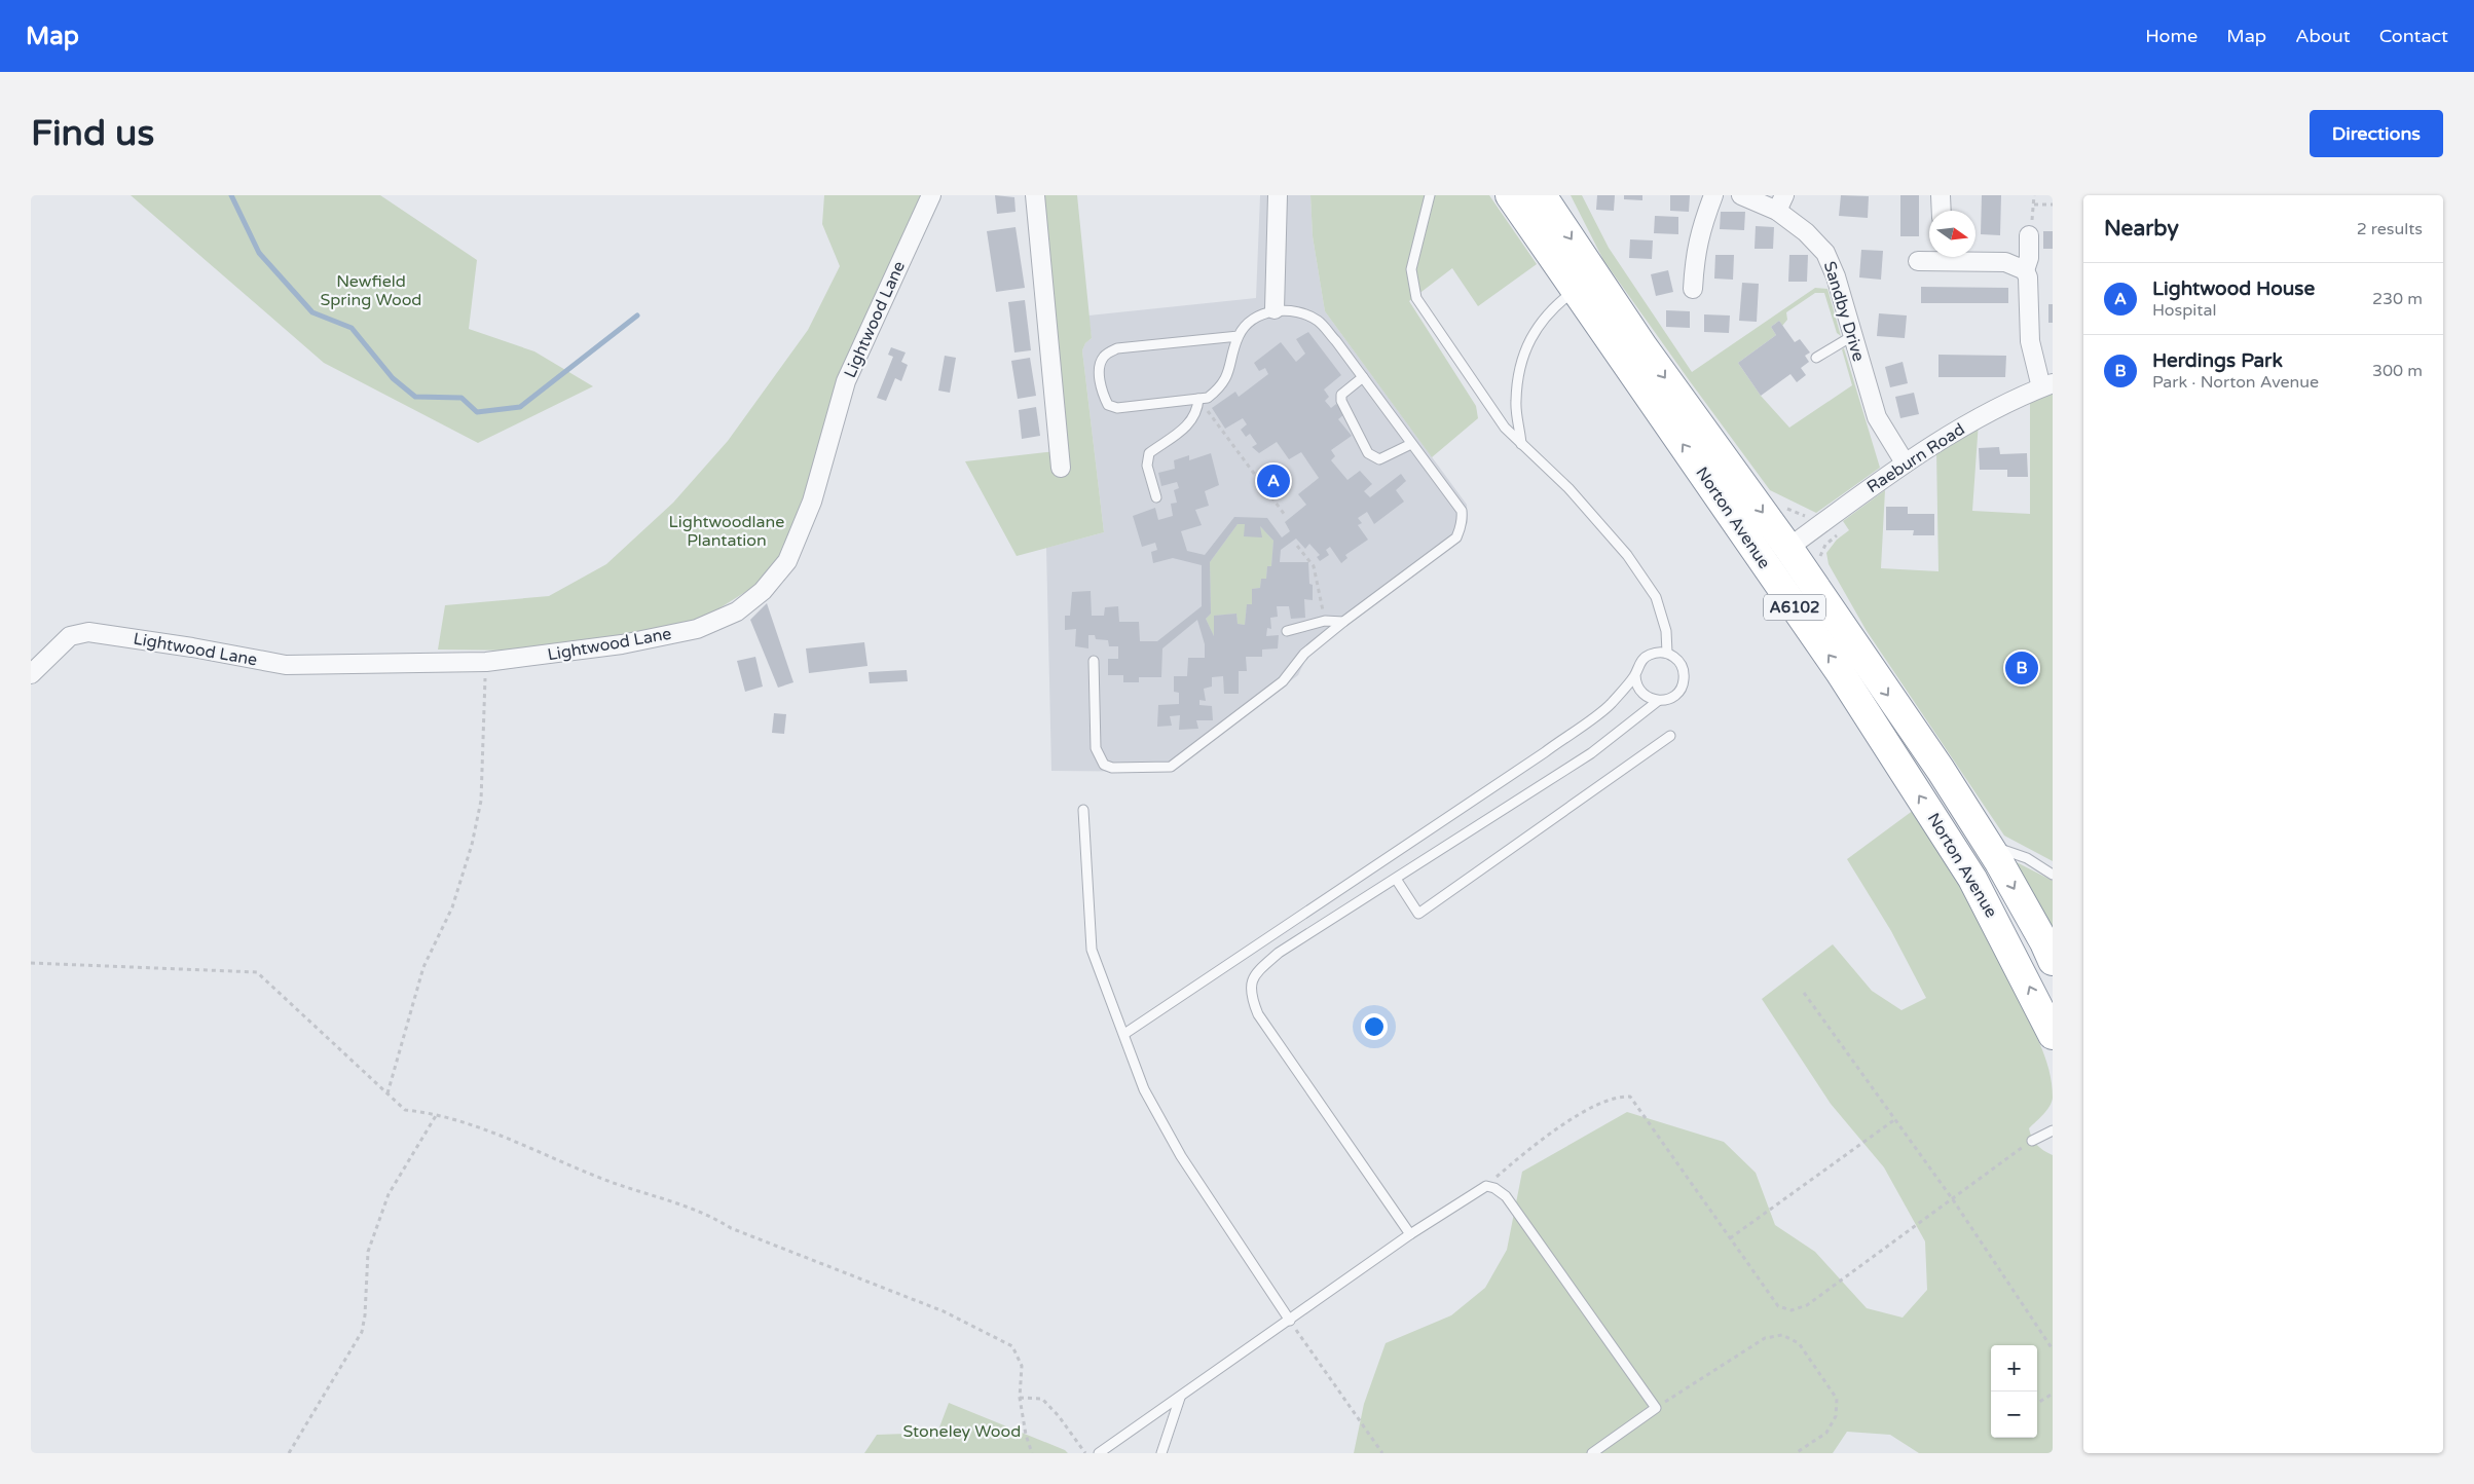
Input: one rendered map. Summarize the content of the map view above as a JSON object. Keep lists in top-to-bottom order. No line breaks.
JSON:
{"streets":{"highway":["Norton Avenue","A6102"],"street":["Sandby Drive","Lightwood Lane","Raeburn Road"]},"crossings":[["Sandby Drive","Raeburn Road"],["Raeburn Road","Norton Avenue"]],"parks":["Newfield Spring Wood","Lightwoodlane Plantation","Stoneley Wood"],"north":"right","page":{"header":"Map","nav":["Home","Map","About","Contact"],"buttons":"Directions","title":"Find us","heading":["Nearby","2 results"],"list":[{"mark":"A","name":"Lightwood House","note":"Hospital","value":"230 m"},{"mark":"B","name":"Herdings Park","note":"Park · Norton Avenue","value":"300 m"}],"pins":["A","B"],"map_buttons":["+","−"]}}
